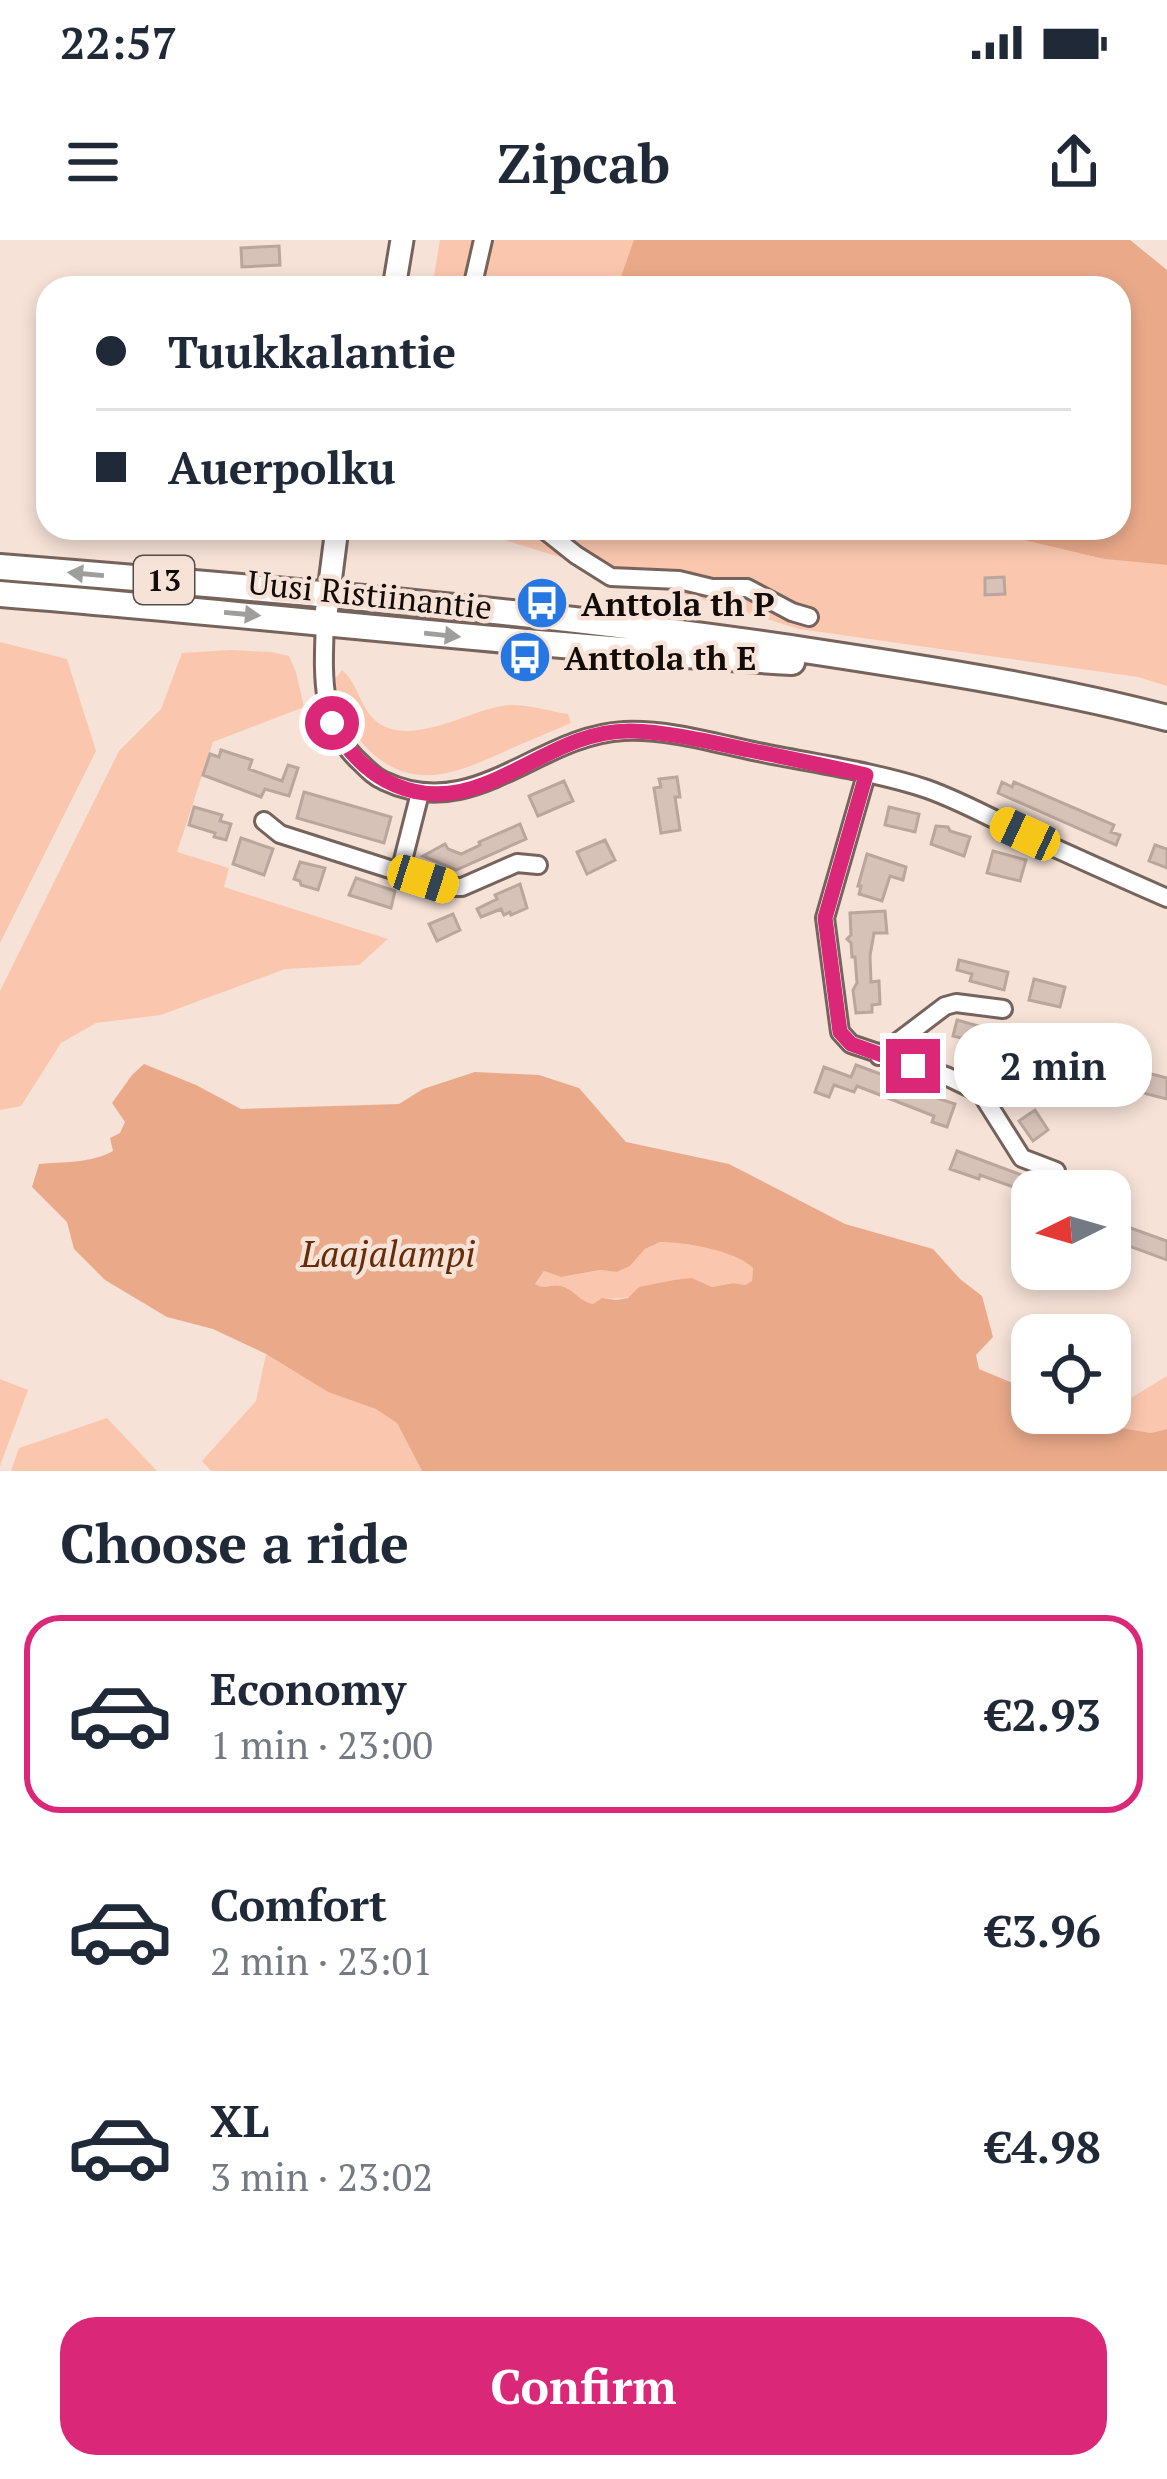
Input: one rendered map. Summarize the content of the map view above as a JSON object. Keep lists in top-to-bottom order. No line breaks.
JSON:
{"streets":{"highway":["13","Uusi Ristiinantie"]},"water":["Laajalampi"],"places":{"bus stop":["Anttola th P","Anttola th E"]},"north":"left","page":{"status":"22:57","header":"Zipcab","banner":["Tuukkalantie","Auerpolku"],"bubble":"2 min","heading":"Choose a ride","list":[{"name":"Economy","note":"1 min · 23:00","value":"€2.93"},{"name":"Comfort","note":"2 min · 23:01","value":"€3.96"},{"name":"XL","note":"3 min · 23:02","value":"€4.98"}],"buttons":"Confirm"}}
